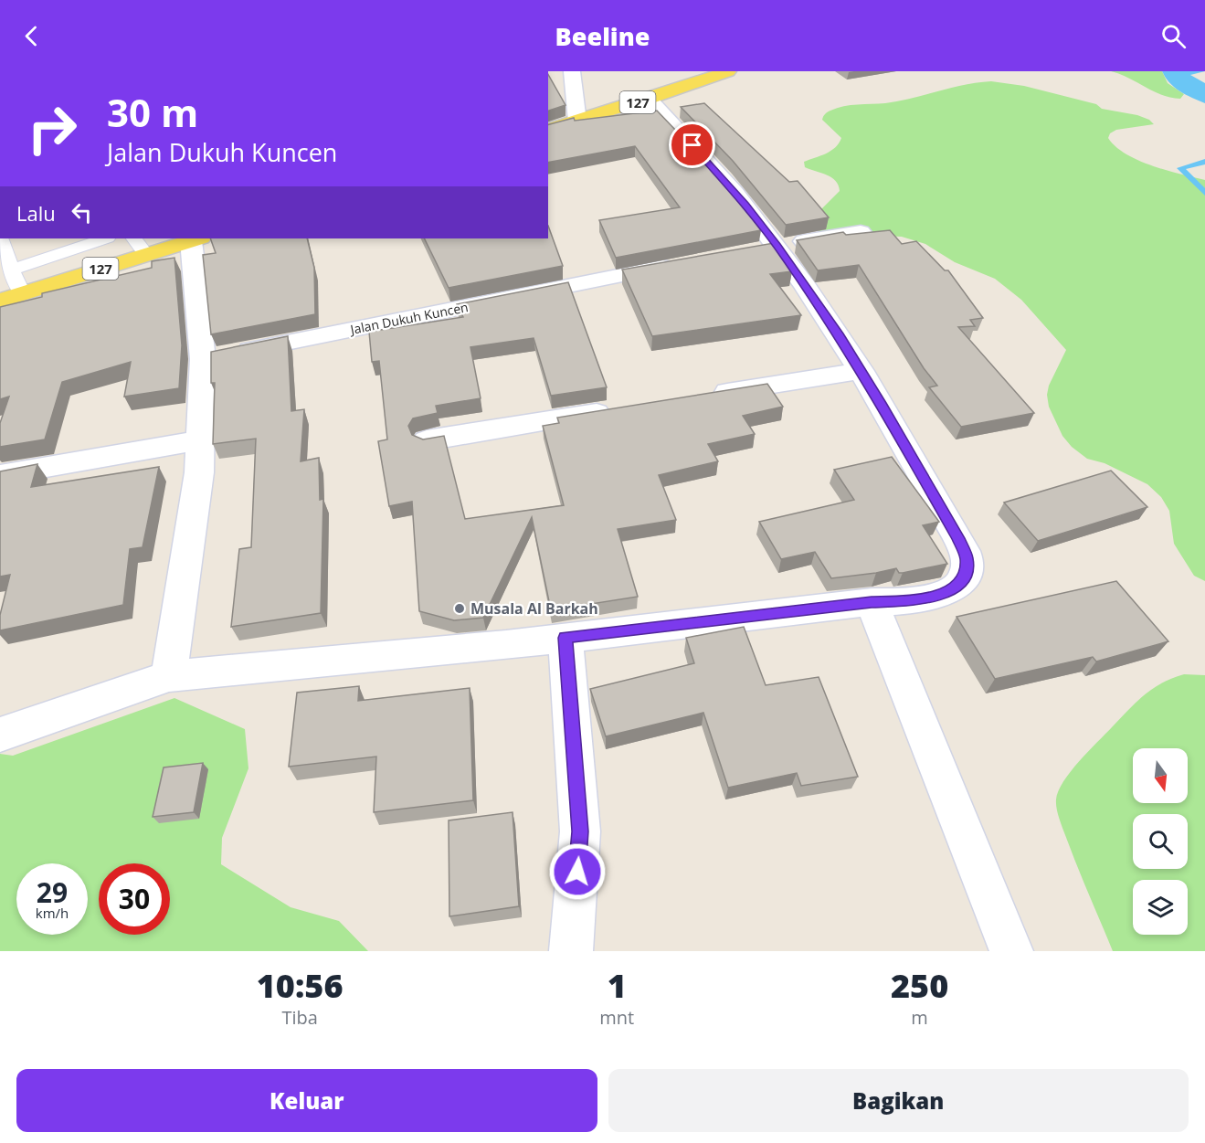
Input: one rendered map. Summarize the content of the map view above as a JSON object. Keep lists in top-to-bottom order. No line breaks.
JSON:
{"streets":{"main road":["127"],"street":["Jalan Dukuh Kuncen"]},"places":["Musala Al Barkah"],"north":"bottom","page":{"header":"Beeline","turn":["30 m","Jalan Dukuh Kuncen"],"then":"Lalu","speed":"29 km/h","limit":"30","eta":["10:56","Tiba","1","mnt","250","m"],"buttons":["Keluar","Bagikan"]}}
